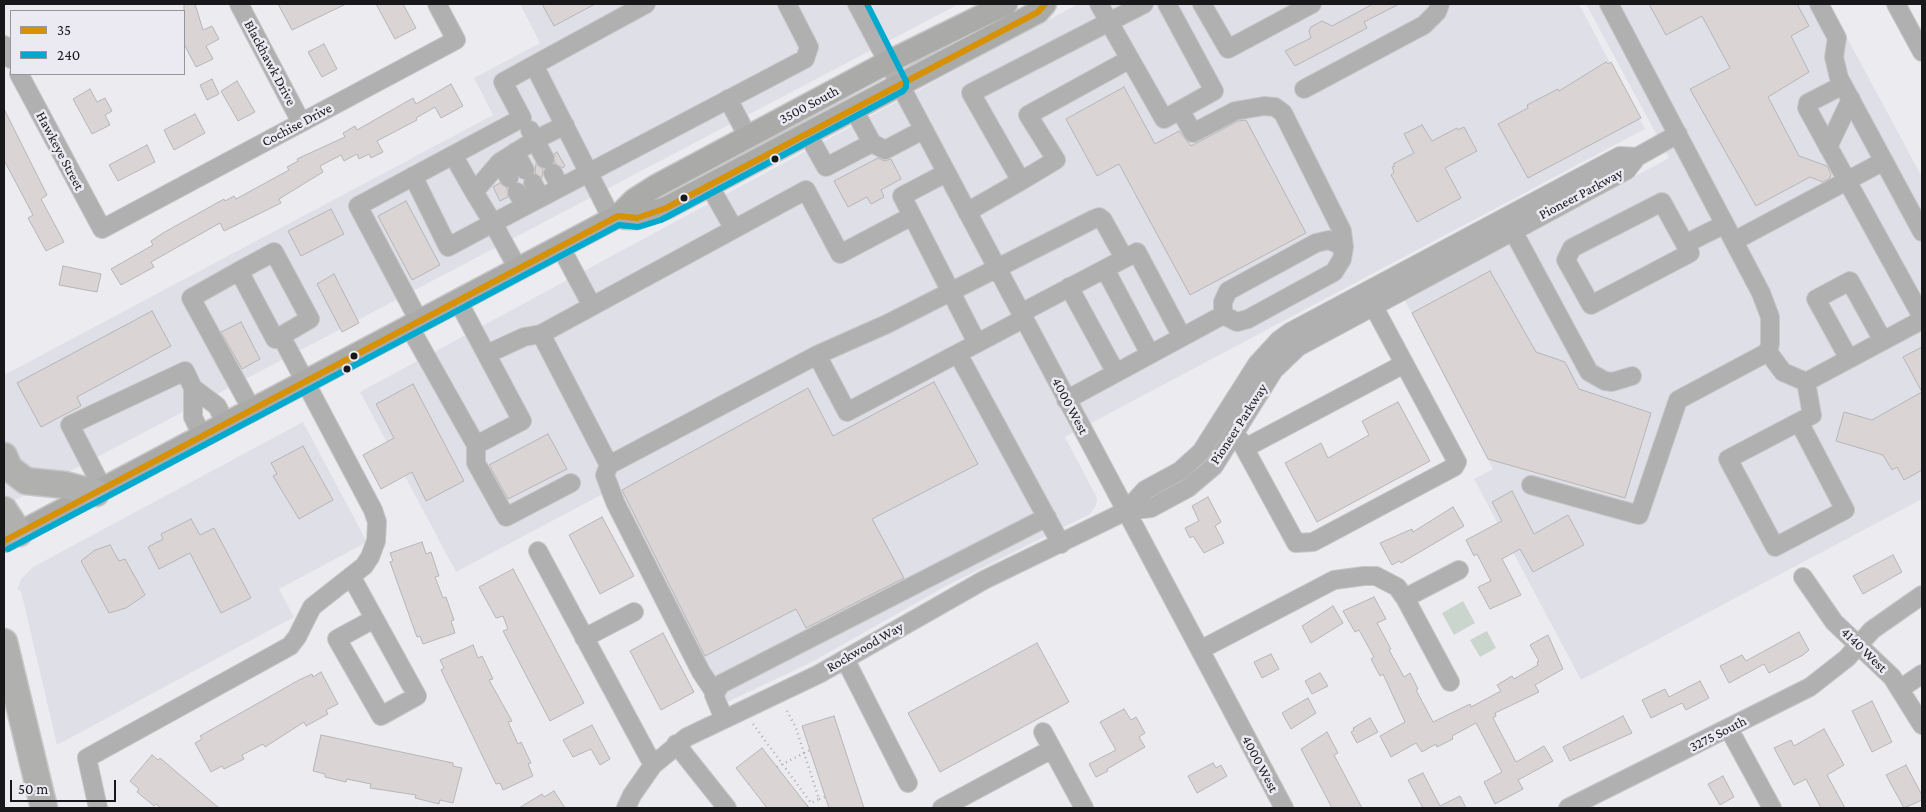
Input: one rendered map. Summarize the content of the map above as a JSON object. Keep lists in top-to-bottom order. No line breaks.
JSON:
{"streets":{"main road":["3500 South"],"street":["Blackhawk Drive","Cochise Drive","Hawkeye Street","Pioneer Parkway","4000 West","Rockwood Way","4140 West","3275 South"]},"crossings":[["Blackhawk Drive","Cochise Drive"],["3500 South","4000 West"],["Cochise Drive","Hawkeye Street"],["Pioneer Parkway","4000 West"],["Pioneer Parkway","Rockwood Way"],["4000 West","Rockwood Way"],["4140 West","3275 South"]],"lines":["transit line 35","transit line 240"],"legend":["35","240"],"scale_bar":"50 m"}
